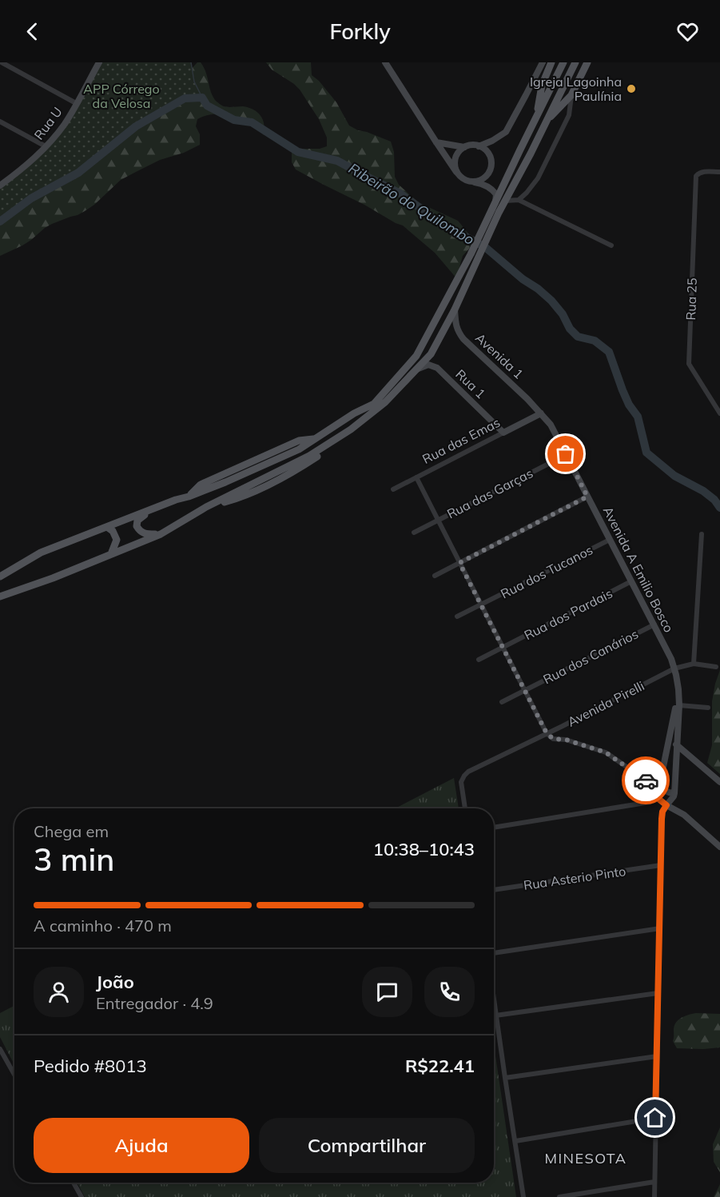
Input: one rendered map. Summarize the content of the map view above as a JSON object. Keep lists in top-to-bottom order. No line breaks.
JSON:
{"streets":{"main road":["Rua U","Avenida 1","Rua 1","Rua das Emas","Avenida A Emilio Bosco"],"street":["Rua 25","Rua das Garças","Rua dos Tucanos","Rua dos Pardais","Rua dos Canários","Avenida Pirelli","Rua Asterio Pinto"]},"crossings":[["Avenida 1","Rua das Emas"],["Avenida 1","Avenida A Emilio Bosco"],["Rua 1","Rua das Emas"],["Rua das Emas","Avenida A Emilio Bosco"],["Rua das Garças","Avenida A Emilio Bosco"],["Avenida A Emilio Bosco","Rua dos Tucanos"],["Avenida A Emilio Bosco","Rua dos Pardais"],["Avenida A Emilio Bosco","Rua dos Canários"],["Avenida A Emilio Bosco","Avenida Pirelli"]],"districts":["MINESOTA"],"water":["Ribeirão do Quilombo"],"parks":["APP Córrego da Velosa"],"places":["Igreja Lagoinha Paulínia"],"page":{"header":"Forkly","heading":["3 min","Chega em","10:38–10:43"],"panel":["João","Entregador · 4.9","Pedido #8013","R$22.41"],"bar":"A caminho · 470 m","buttons":["Ajuda","Compartilhar"]}}
